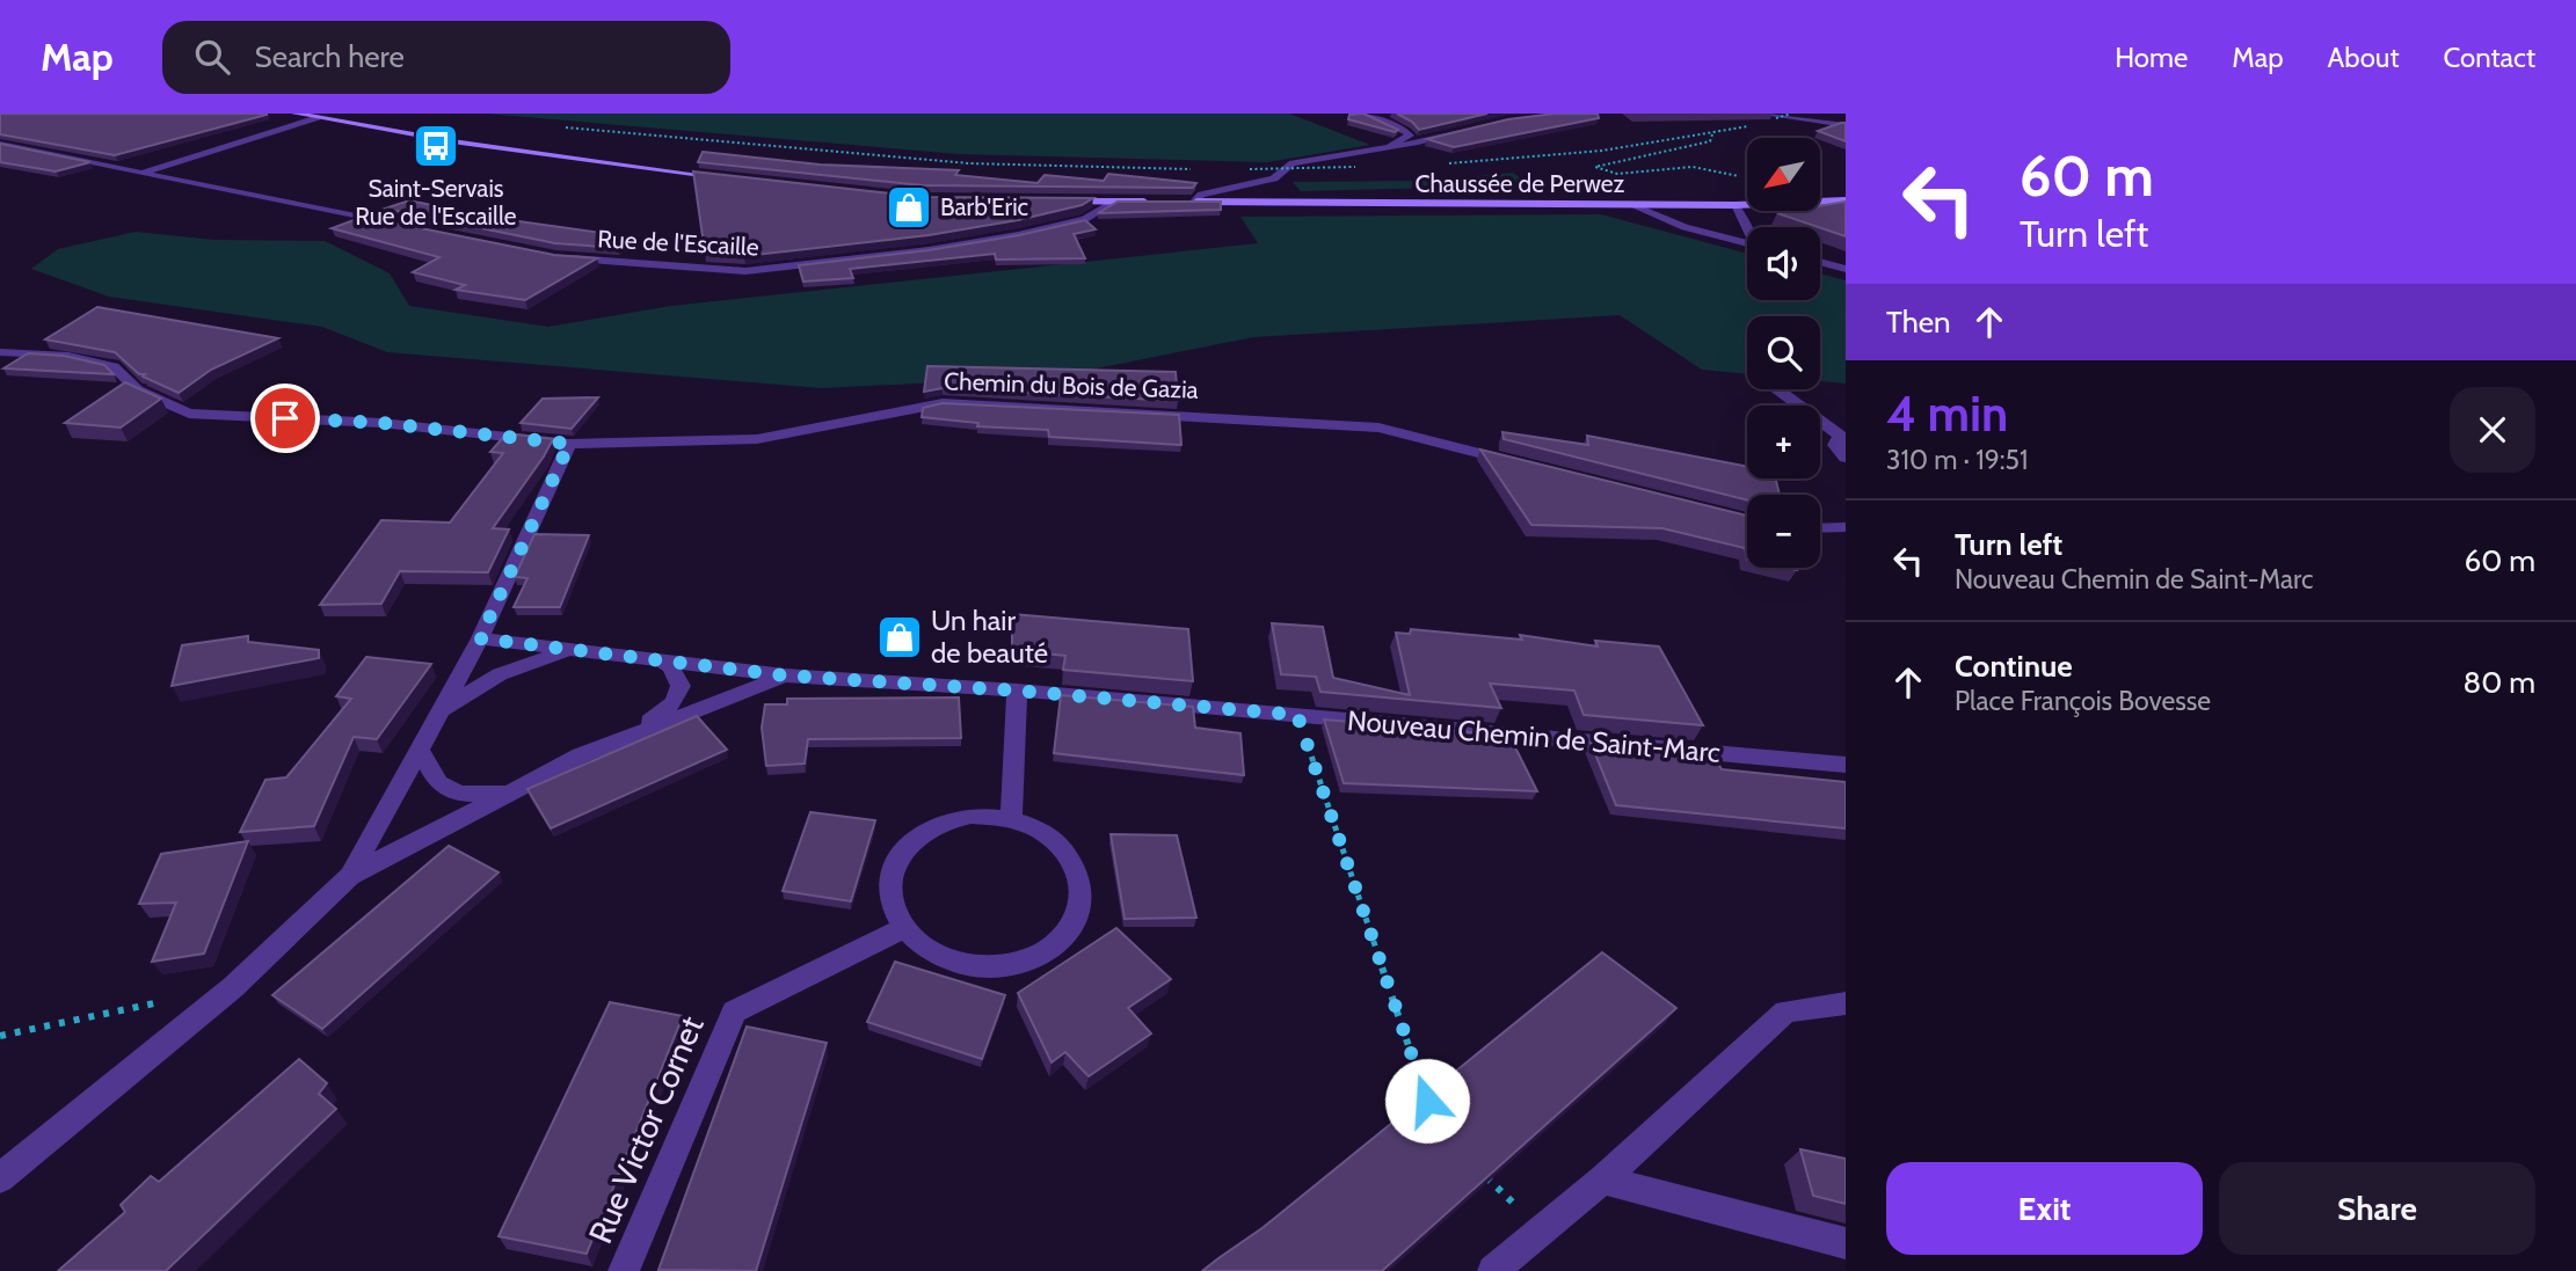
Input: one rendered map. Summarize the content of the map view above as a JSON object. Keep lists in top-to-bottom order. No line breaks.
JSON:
{"streets":{"main road":["Chaussée de Perwez"],"street":["Rue de l'Escaille","Chemin du Bois de Gazia","Nouveau Chemin de Saint-Marc","Rue Victor Cornet"]},"places":{"bus stop":["Saint-Servais Rue de l'Escaille"],"shop":["Barb'Eric","Un hair de beauté"]},"north":"bottom left","page":{"header":"Map","search":"Search here","nav":["Home","Map","About","Contact"],"turn":["60 m","Turn left"],"map_buttons":["+","−"],"then":"Then","heading":["4 min","310 m · 19:51"],"list":[{"name":"Turn left","note":"Nouveau Chemin de Saint-Marc","value":"60 m"},{"name":"Continue","note":"Place François Bovesse","value":"80 m"}],"buttons":["Exit","Share"]}}
